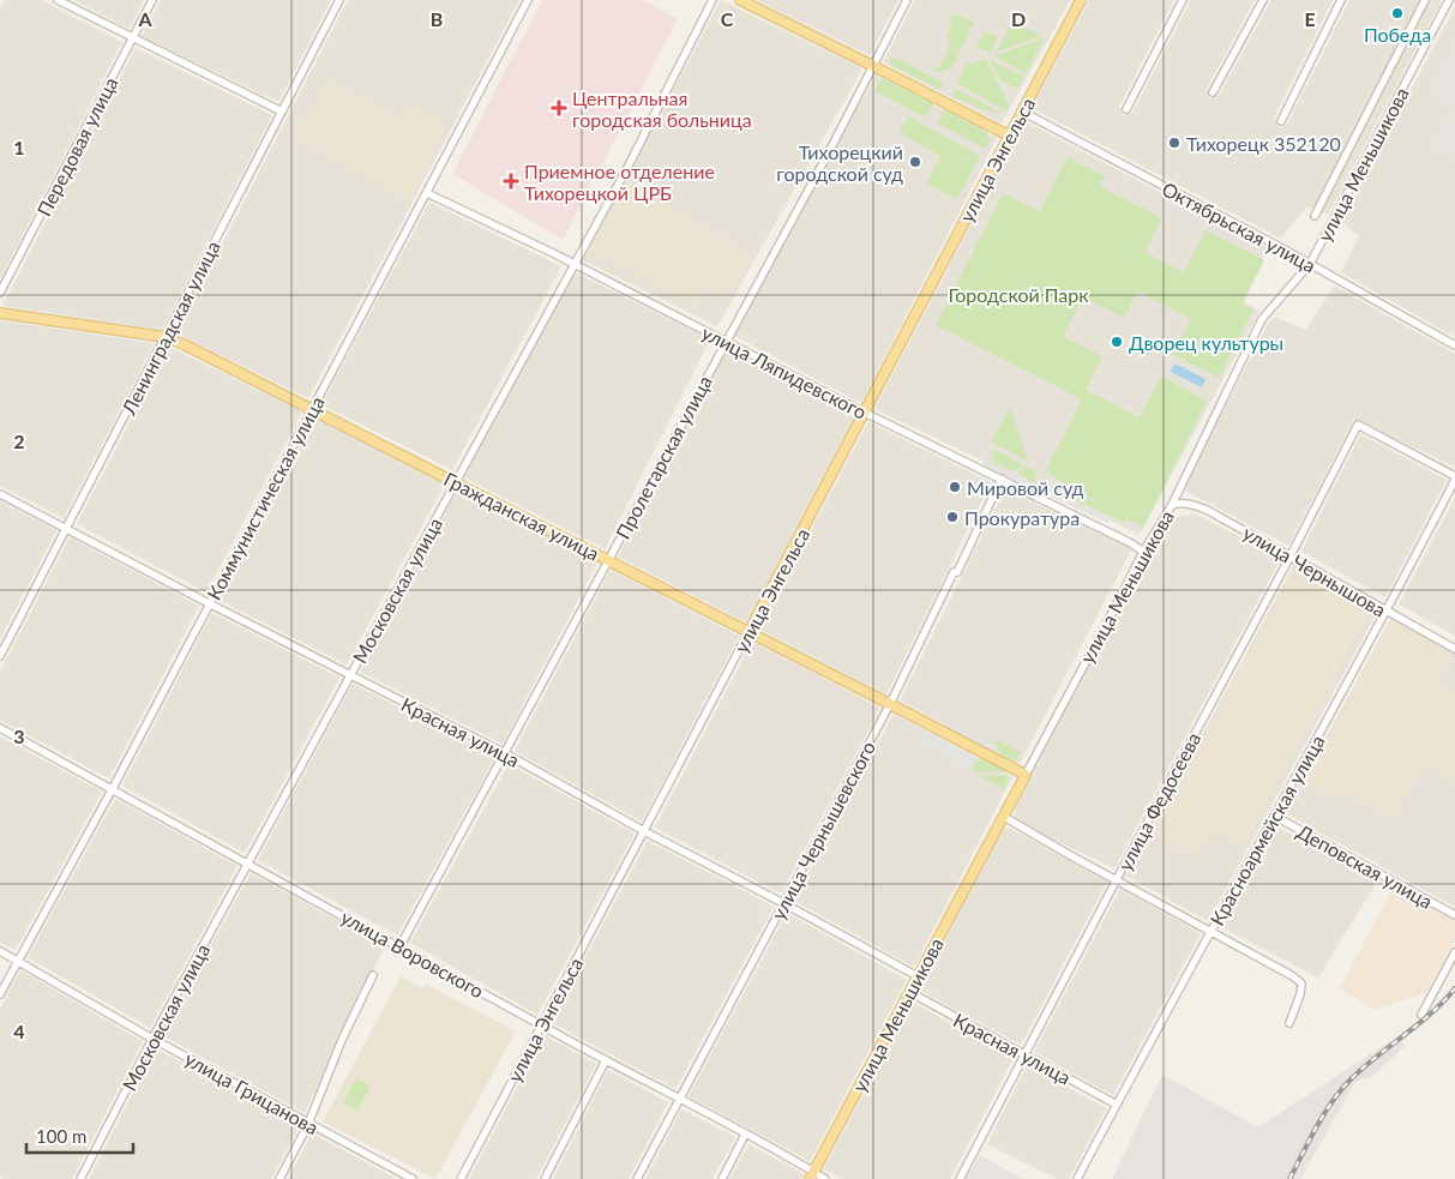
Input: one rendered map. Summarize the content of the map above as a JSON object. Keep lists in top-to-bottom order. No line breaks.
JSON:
{"streets":{"main road":["улица Энгельса","улица Меньшикова","Гражданская улица"],"street":["Передовая улица","Октябрьская улица","Ленинградская улица","улица Ляпидевского","Пролетарская улица","Коммунистическая улица","улица Чернышова","Московская улица","Красная улица","улица Федосеева","улица Чернышевского","Красноармейская улица","Деповская улица","улица Воровского","улица Грицанова"]},"crossings":[["улица Энгельса","Октябрьская улица"],["улица Энгельса","улица Ляпидевского"],["улица Энгельса","Гражданская улица"],["улица Энгельса","Красная улица"],["улица Энгельса","улица Воровского"],["улица Меньшикова","Октябрьская улица"],["улица Меньшикова","улица Ляпидевского"],["улица Меньшикова","Гражданская улица"],["улица Меньшикова","улица Чернышова"],["улица Меньшикова","Красная улица"],["улица Меньшикова","улица Воровского"],["Ленинградская улица","Гражданская улица"],["Ленинградская улица","Красная улица"],["улица Ляпидевского","Пролетарская улица"],["улица Ляпидевского","Коммунистическая улица"],["улица Ляпидевского","Московская улица"],["улица Ляпидевского","улица Чернышевского"],["Пролетарская улица","Гражданская улица"],["Пролетарская улица","Красная улица"],["Пролетарская улица","улица Воровского"],["Коммунистическая улица","Гражданская улица"],["Коммунистическая улица","Красная улица"],["Коммунистическая улица","улица Воровского"],["Коммунистическая улица","улица Грицанова"],["Гражданская улица","Московская улица"],["Гражданская улица","улица Чернышевского"],["улица Чернышова","улица Федосеева"],["улица Чернышова","Красноармейская улица"],["Московская улица","Красная улица"],["Московская улица","улица Воровского"],["Московская улица","улица Грицанова"],["Красная улица","улица Федосеева"],["Красная улица","улица Чернышевского"],["Красная улица","Красноармейская улица"],["улица Федосеева","Красноармейская улица"],["улица Чернышевского","улица Воровского"],["Красноармейская улица","Деповская улица"]],"parks":["Городской Парк"],"places":{"other":["Победа","Тихорецк 352120","Тихорецкий городской суд","Дворец культуры","Мировой суд","Прокуратура"],"health":["Центральная городская больница","Приемное отделение Тихорецкой ЦРБ"]},"scale_bar":"100 m","grid":{"columns":["A","B","C","D","E"],"rows":["1","2","3","4"]}}
